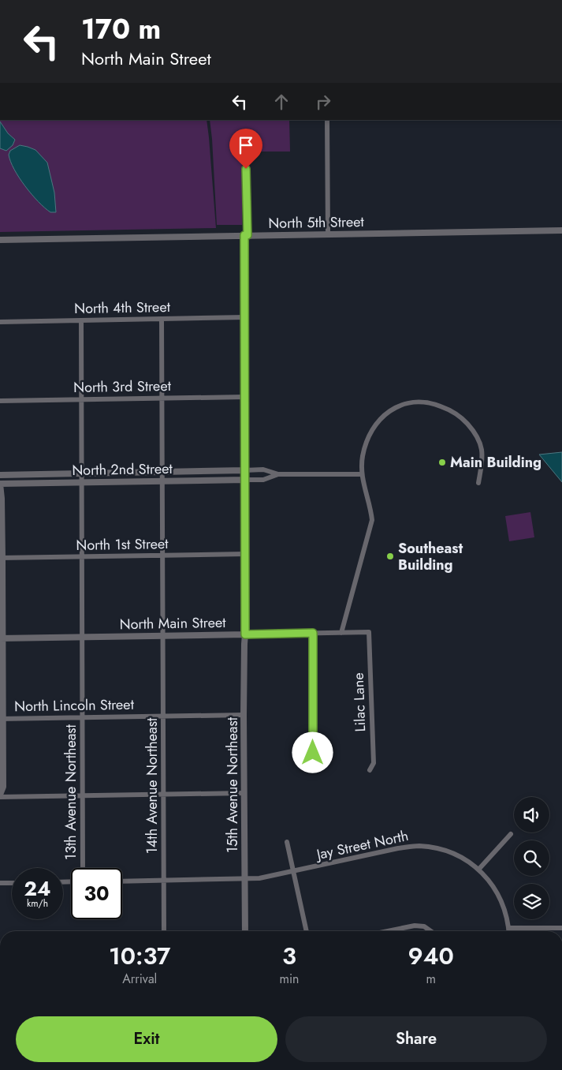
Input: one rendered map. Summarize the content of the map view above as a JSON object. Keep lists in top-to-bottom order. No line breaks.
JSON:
{"streets":{"street":["North 5th Street","North 4th Street","North 3rd Street","North 2nd Street","North 1st Street","North Main Street","Lilac Lane","North Lincoln Street","15th Avenue Northeast","14th Avenue Northeast","13th Avenue Northeast","Jay Street North"]},"crossings":[["North 5th Street","15th Avenue Northeast"],["North 4th Street","15th Avenue Northeast"],["North 4th Street","14th Avenue Northeast"],["North 4th Street","13th Avenue Northeast"],["North 3rd Street","15th Avenue Northeast"],["North 3rd Street","14th Avenue Northeast"],["North 3rd Street","13th Avenue Northeast"],["North 2nd Street","15th Avenue Northeast"],["North 2nd Street","14th Avenue Northeast"],["North 2nd Street","13th Avenue Northeast"],["North 1st Street","15th Avenue Northeast"],["North 1st Street","14th Avenue Northeast"],["North 1st Street","13th Avenue Northeast"],["North Main Street","Lilac Lane"],["North Main Street","15th Avenue Northeast"],["North Main Street","14th Avenue Northeast"],["North Main Street","13th Avenue Northeast"],["North Lincoln Street","15th Avenue Northeast"],["North Lincoln Street","14th Avenue Northeast"],["North Lincoln Street","13th Avenue Northeast"],["15th Avenue Northeast","Jay Street North"],["14th Avenue Northeast","Jay Street North"]],"places":["Main Building","Southeast Building"],"page":{"turn":["170 m","North Main Street"],"speed":"24 km/h","limit":"30","eta":["10:37","Arrival","3","min","940","m"],"buttons":["Exit","Share"]}}
